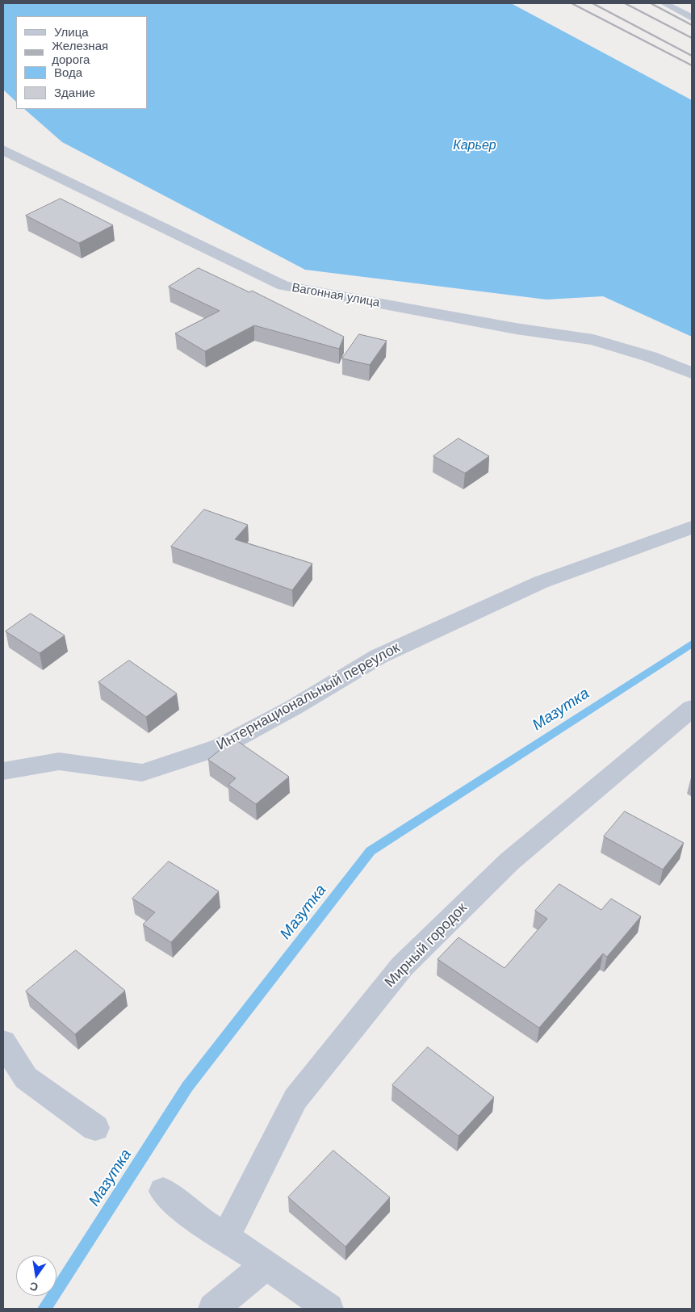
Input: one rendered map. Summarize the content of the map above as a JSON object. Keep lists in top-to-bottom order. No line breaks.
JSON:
{"streets":{"street":["Вагонная улица","Интернациональный переулок","Мирный городок"]},"water":["Карьер","Мазутка"],"legend":["Улица","Железная дорога","Вода","Здание"],"north":"bottom"}
